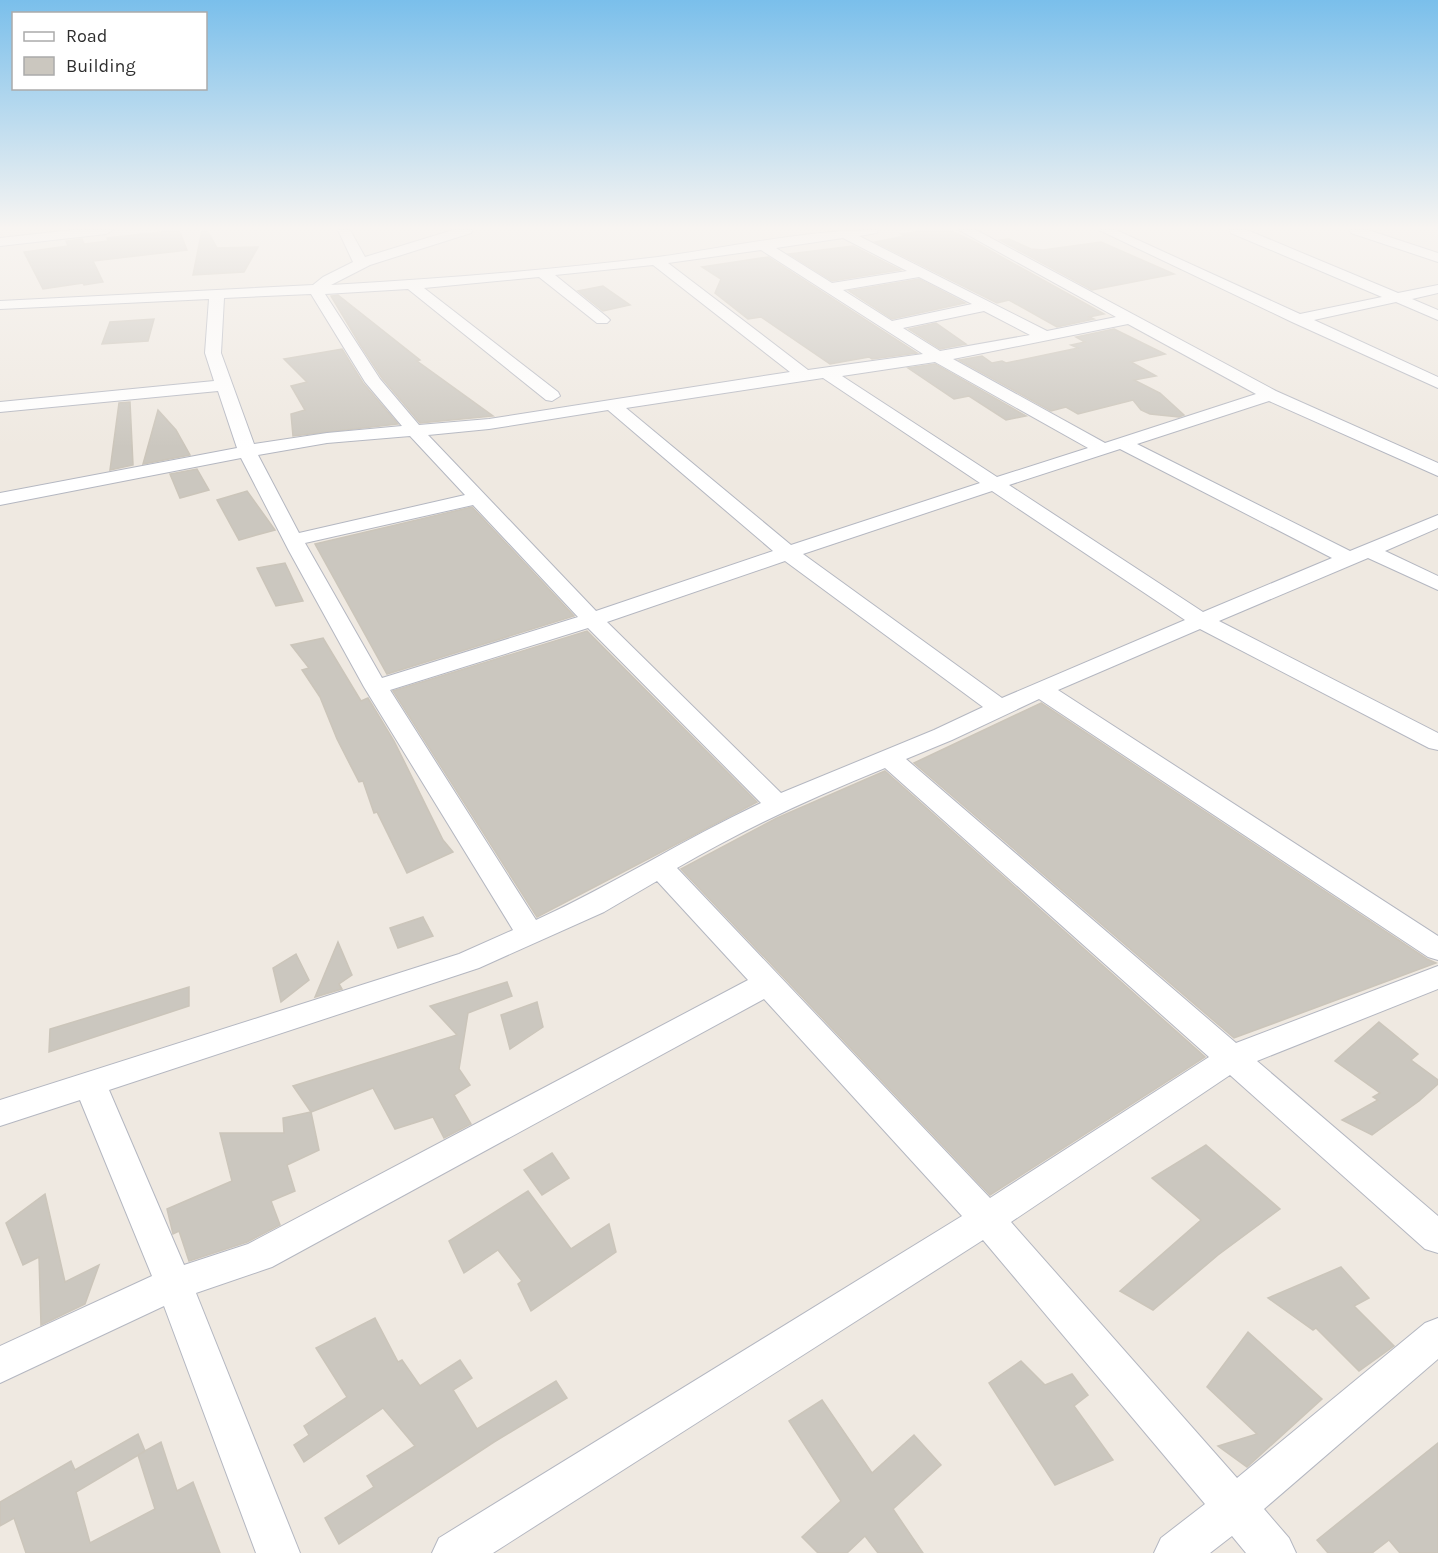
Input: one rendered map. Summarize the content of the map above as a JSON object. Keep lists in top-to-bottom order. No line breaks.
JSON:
{"legend":["Road","Building"]}
